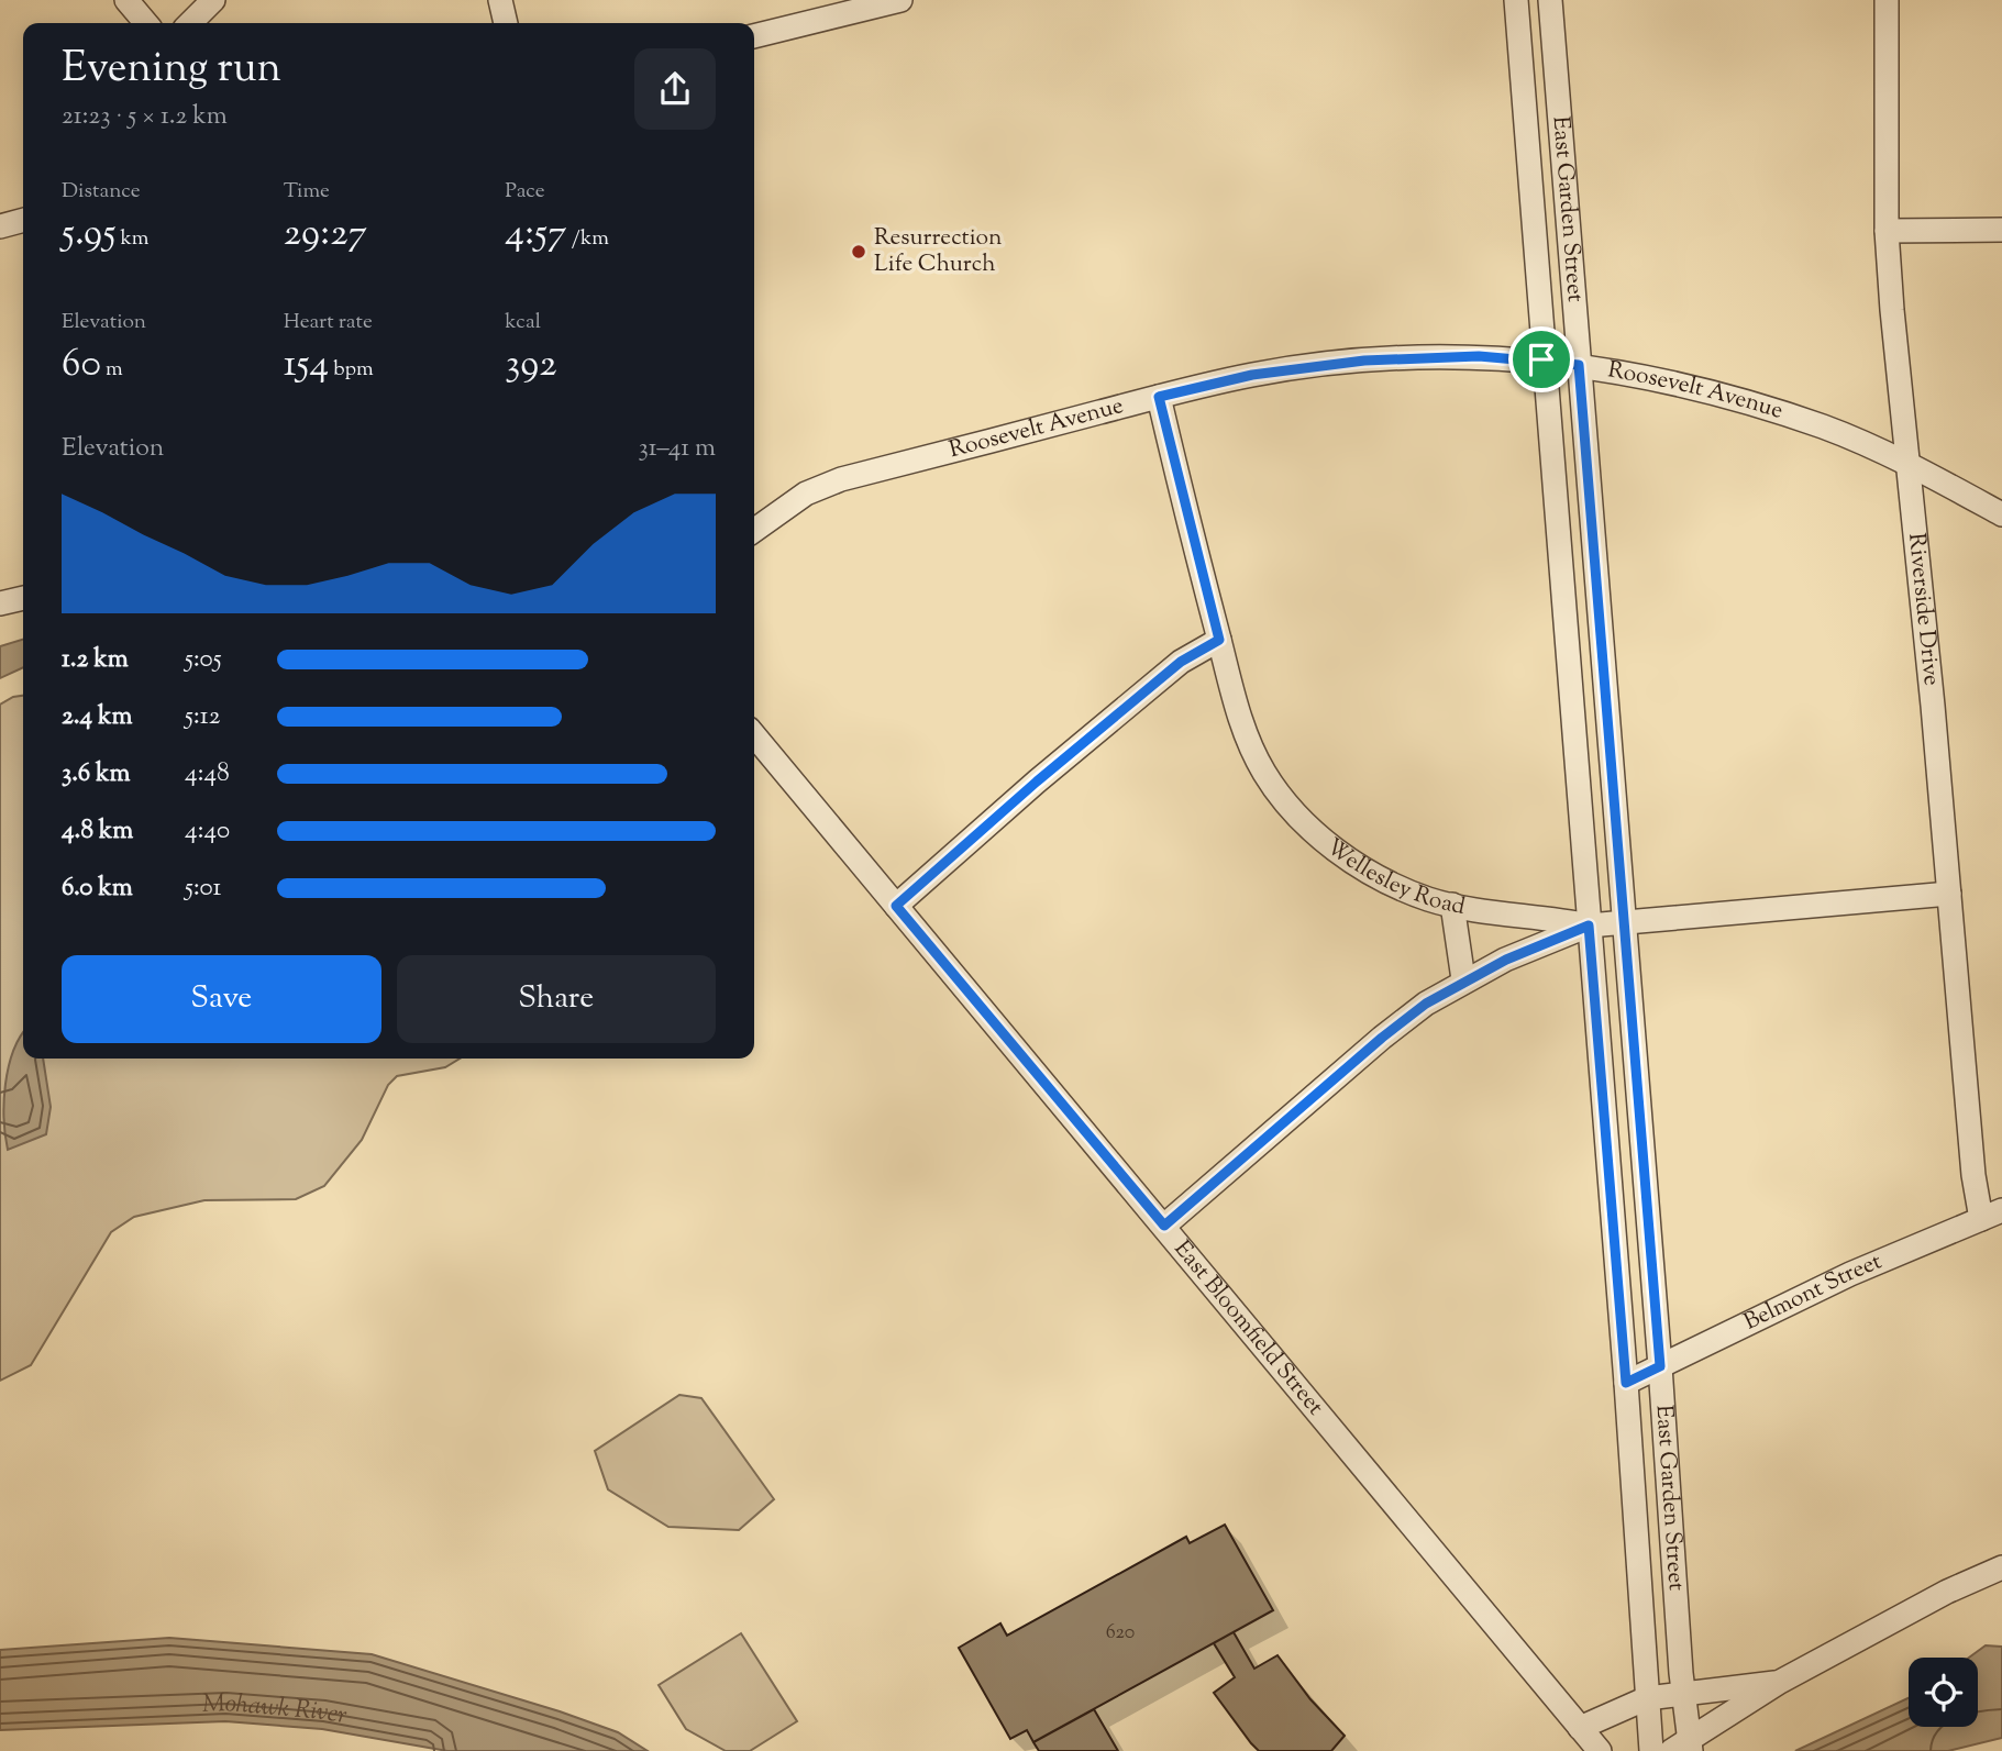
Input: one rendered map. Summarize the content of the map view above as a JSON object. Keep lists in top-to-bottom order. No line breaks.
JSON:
{"streets":{"street":["East Garden Street","Roosevelt Avenue","Riverside Drive","Wellesley Road","Belmont Street","East Bloomfield Street"]},"crossings":[["East Garden Street","Roosevelt Avenue"],["East Garden Street","Wellesley Road"],["East Garden Street","Belmont Street"],["Roosevelt Avenue","Riverside Drive"],["Roosevelt Avenue","Wellesley Road"],["Riverside Drive","Wellesley Road"],["Riverside Drive","Belmont Street"]],"water":["Mohawk River"],"places":["Resurrection Life Church"],"house_numbers":["620"],"page":{"heading":["Evening run","21:23 · 5 × 1.2 km"],"stats":[["Distance","5.95 km"],["Time","29:27"],["Pace","4:57 /km"],["Elevation","60 m"],["Heart rate","154 bpm"],["kcal","392"]],"chart":["Elevation","31–41 m"],"list":[{"name":"1.2 km","note":"5:05"},{"name":"2.4 km","note":"5:12"},{"name":"3.6 km","note":"4:48"},{"name":"4.8 km","note":"4:40"},{"name":"6.0 km","note":"5:01"}],"buttons":["Save","Share"]}}
